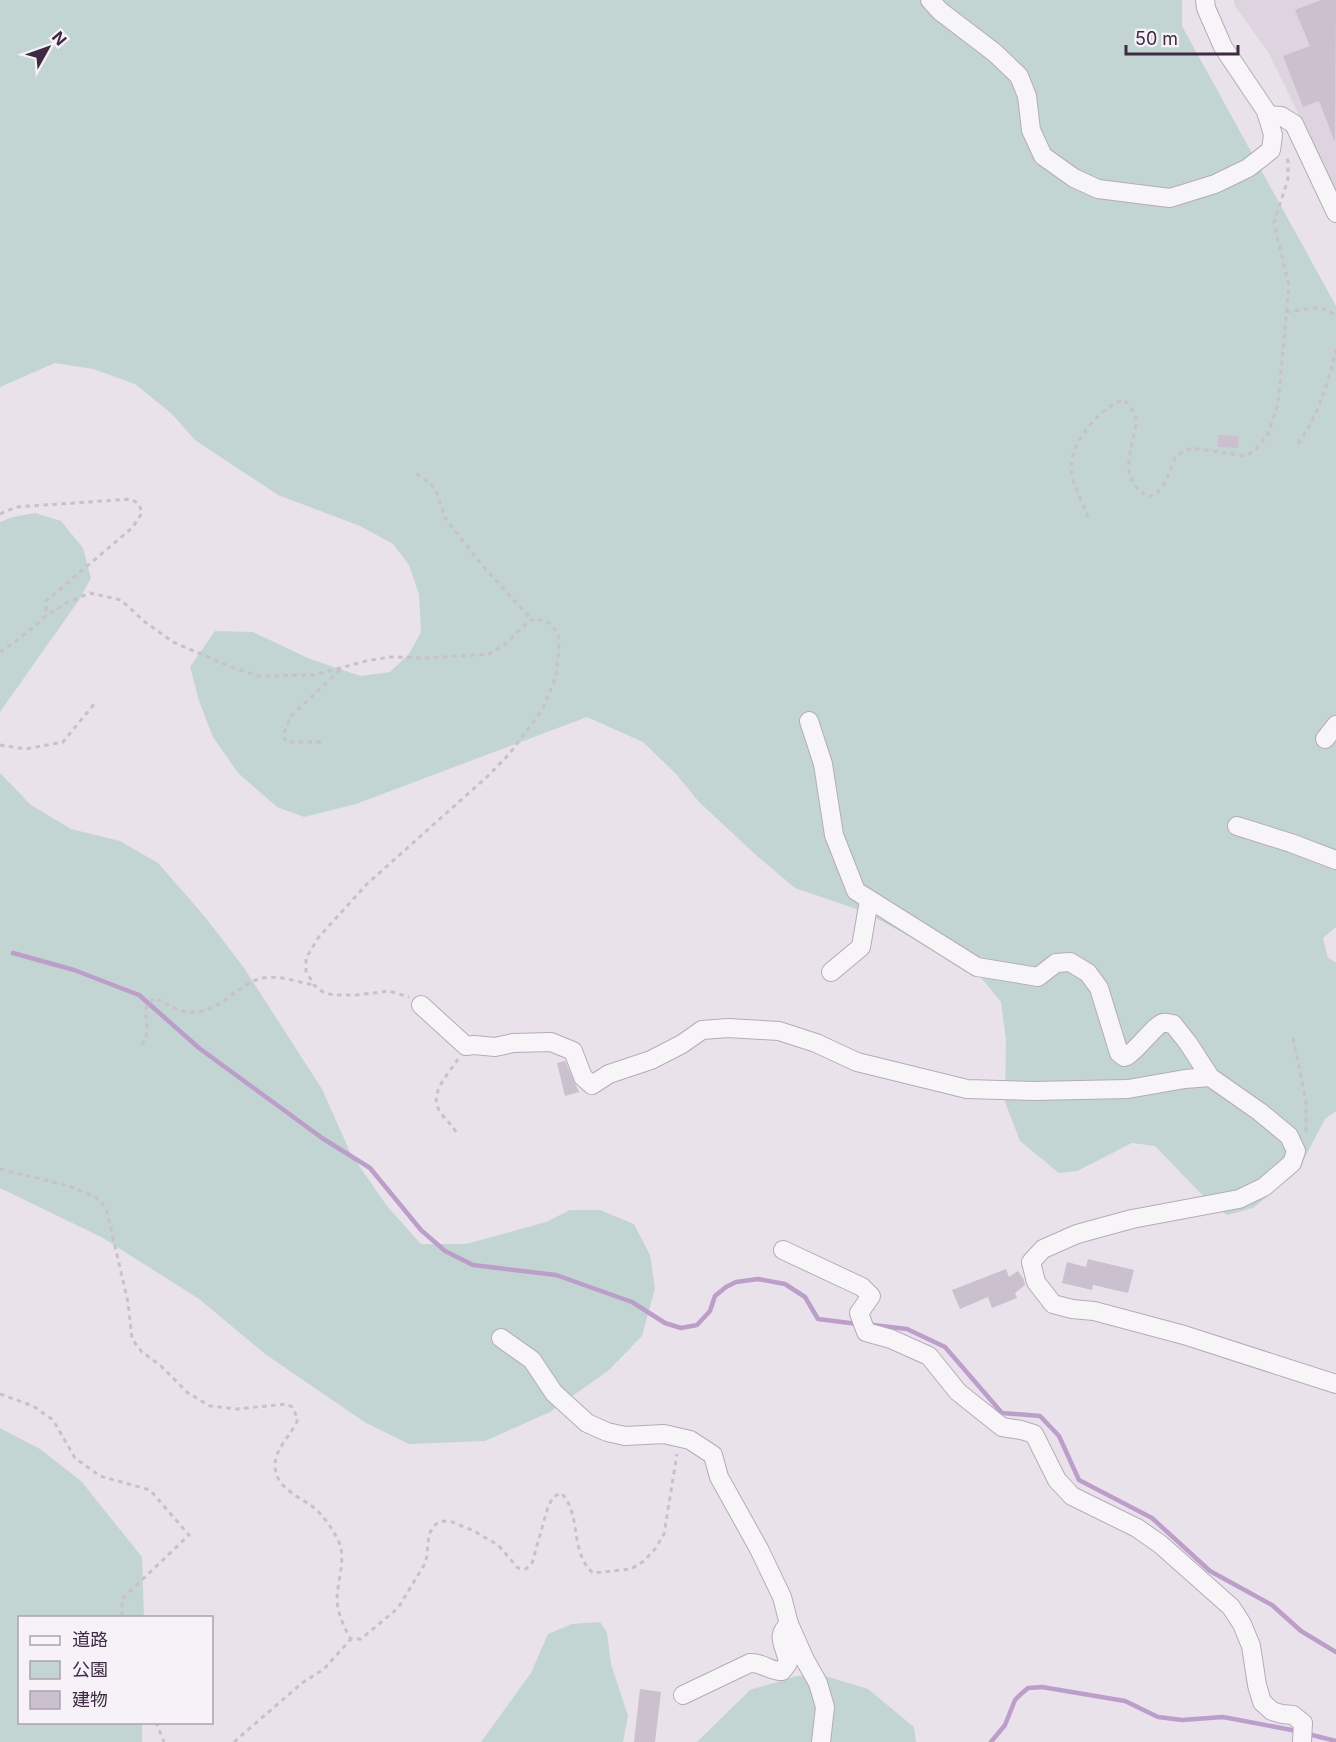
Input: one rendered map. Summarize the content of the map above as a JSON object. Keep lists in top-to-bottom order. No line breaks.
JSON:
{"legend":["道路","公園","建物"],"scale_bar":"50 m","north":"top right"}
